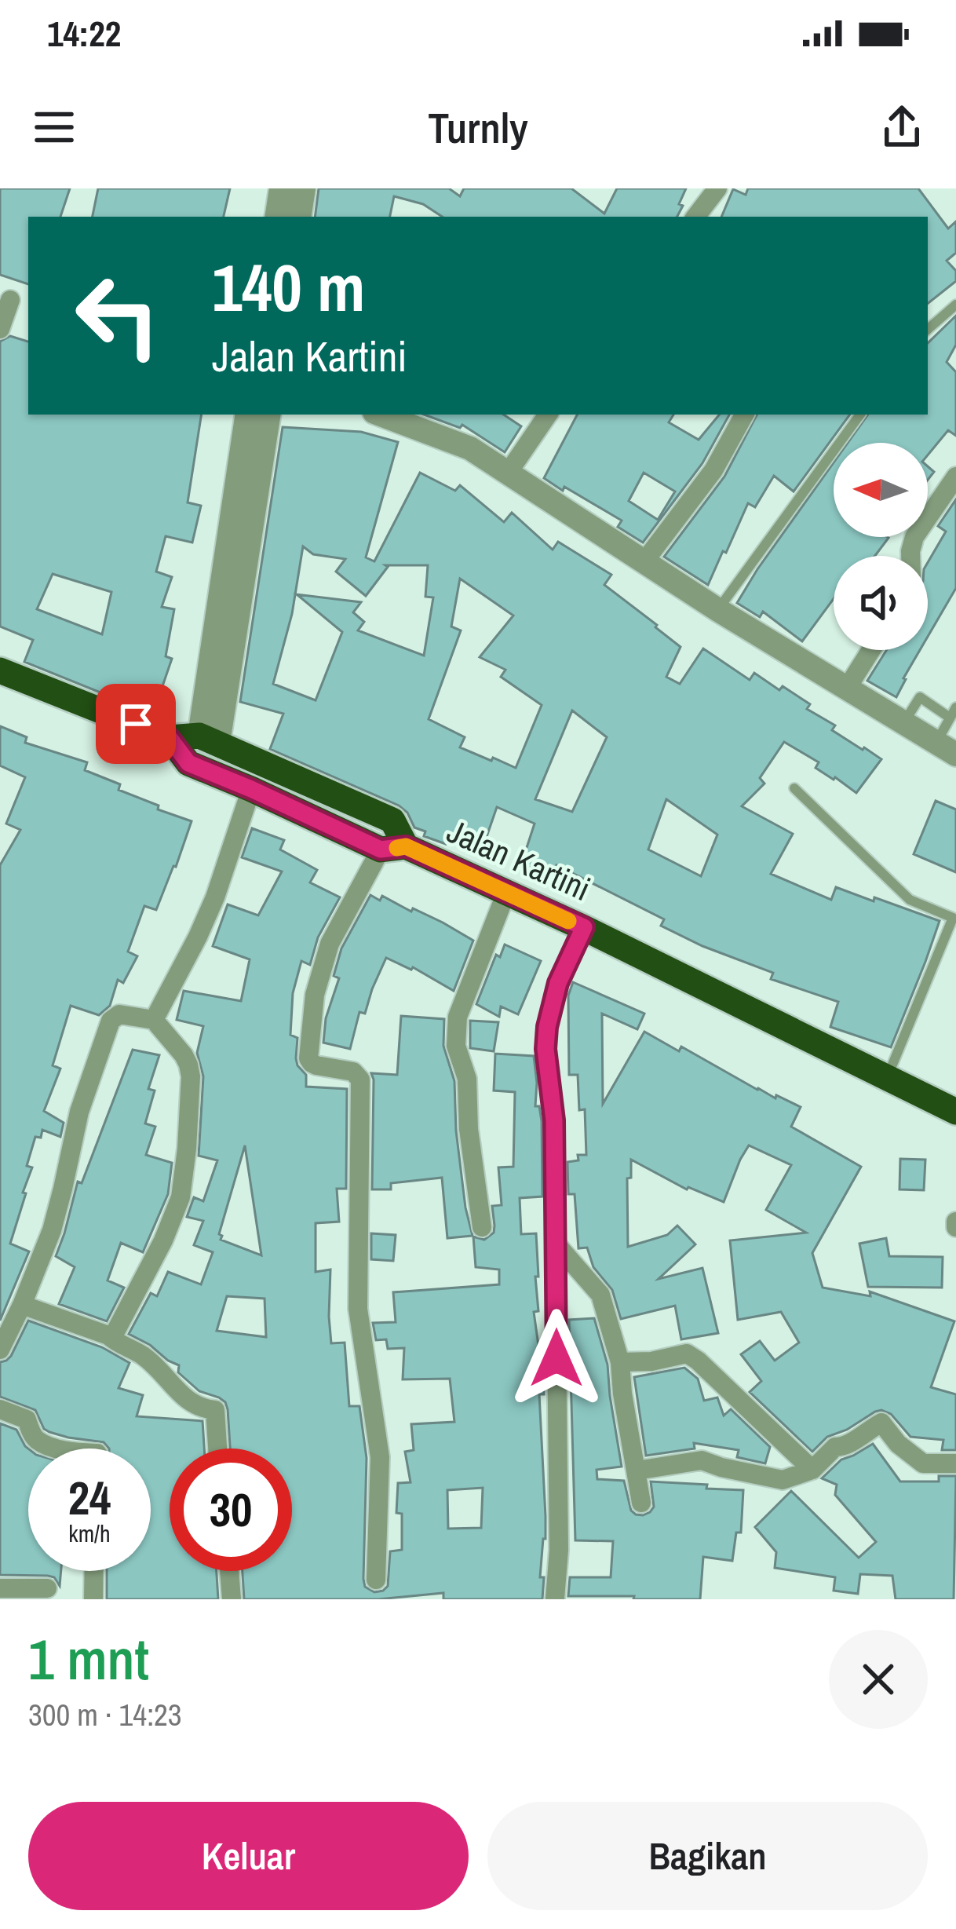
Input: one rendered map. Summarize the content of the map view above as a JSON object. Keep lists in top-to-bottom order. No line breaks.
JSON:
{"streets":{"highway":["Jalan Kartini"]},"north":"left","page":{"status":"14:22","header":"Turnly","turn":["140 m","Jalan Kartini"],"speed":"24 km/h","limit":"30","heading":["1 mnt","300 m · 14:23"],"buttons":["Keluar","Bagikan"]}}
